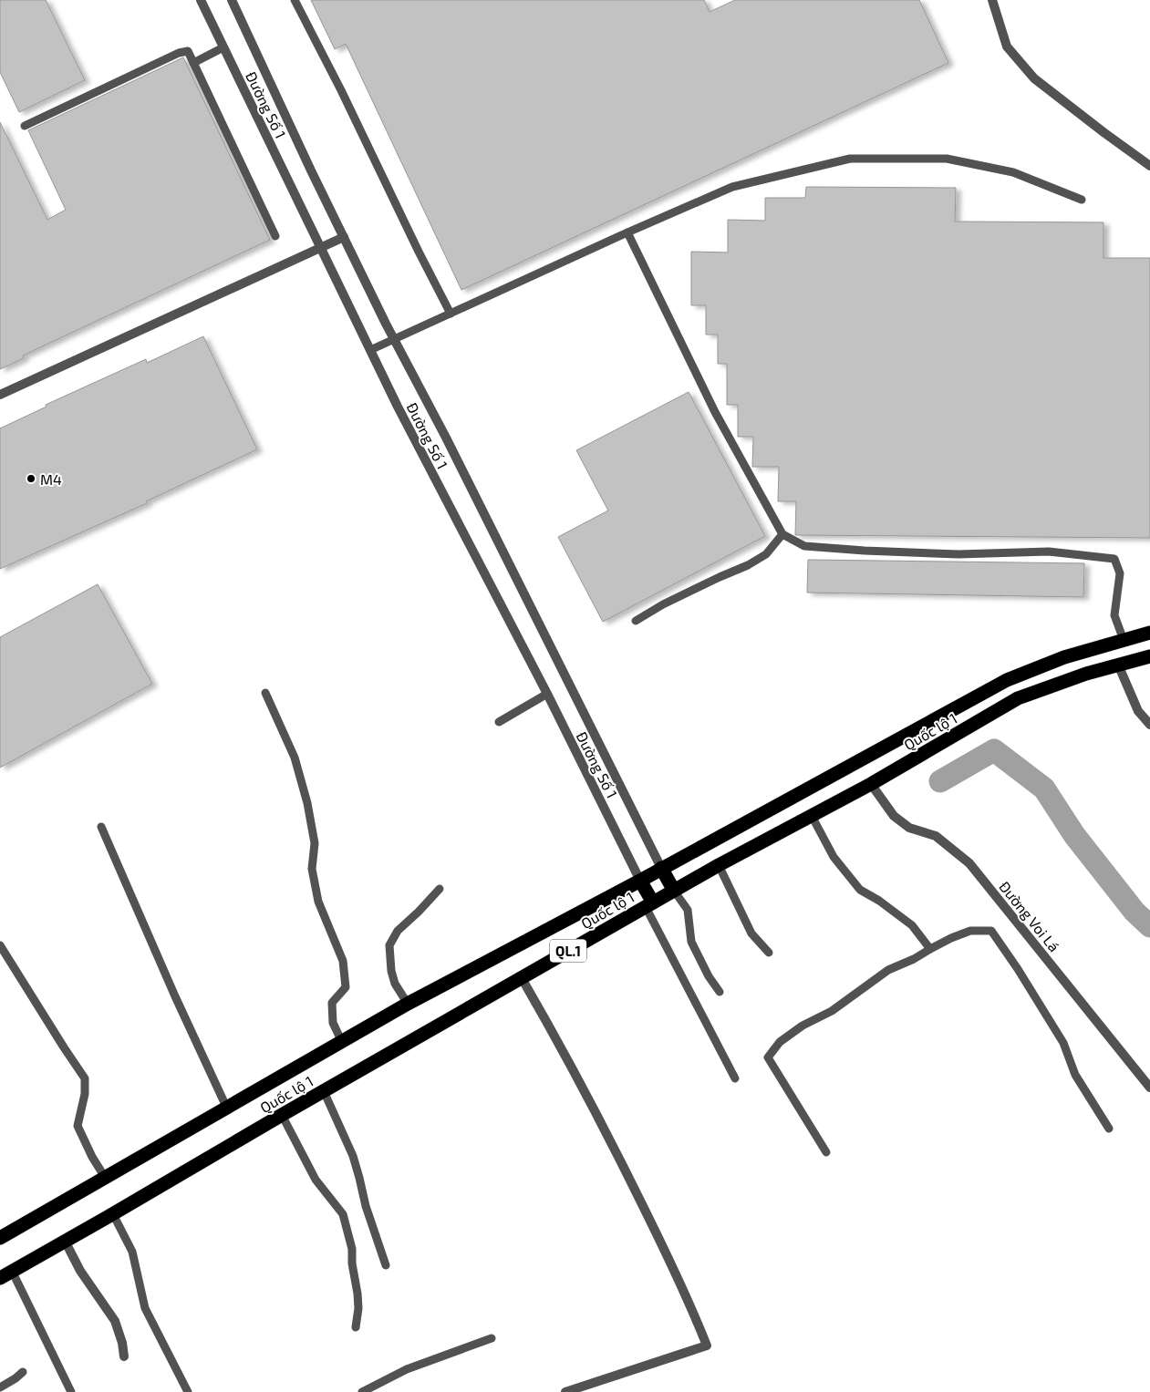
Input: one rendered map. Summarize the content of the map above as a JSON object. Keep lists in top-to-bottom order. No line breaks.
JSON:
{"streets":{"highway":["Quốc lộ 1","QL.1"],"street":["Đường Số 1","Đường Voi Lá"]},"crossings":[["Đường Số 1","Quốc lộ 1"],["Quốc lộ 1","Đường Voi Lá"]],"places":["M4"]}
